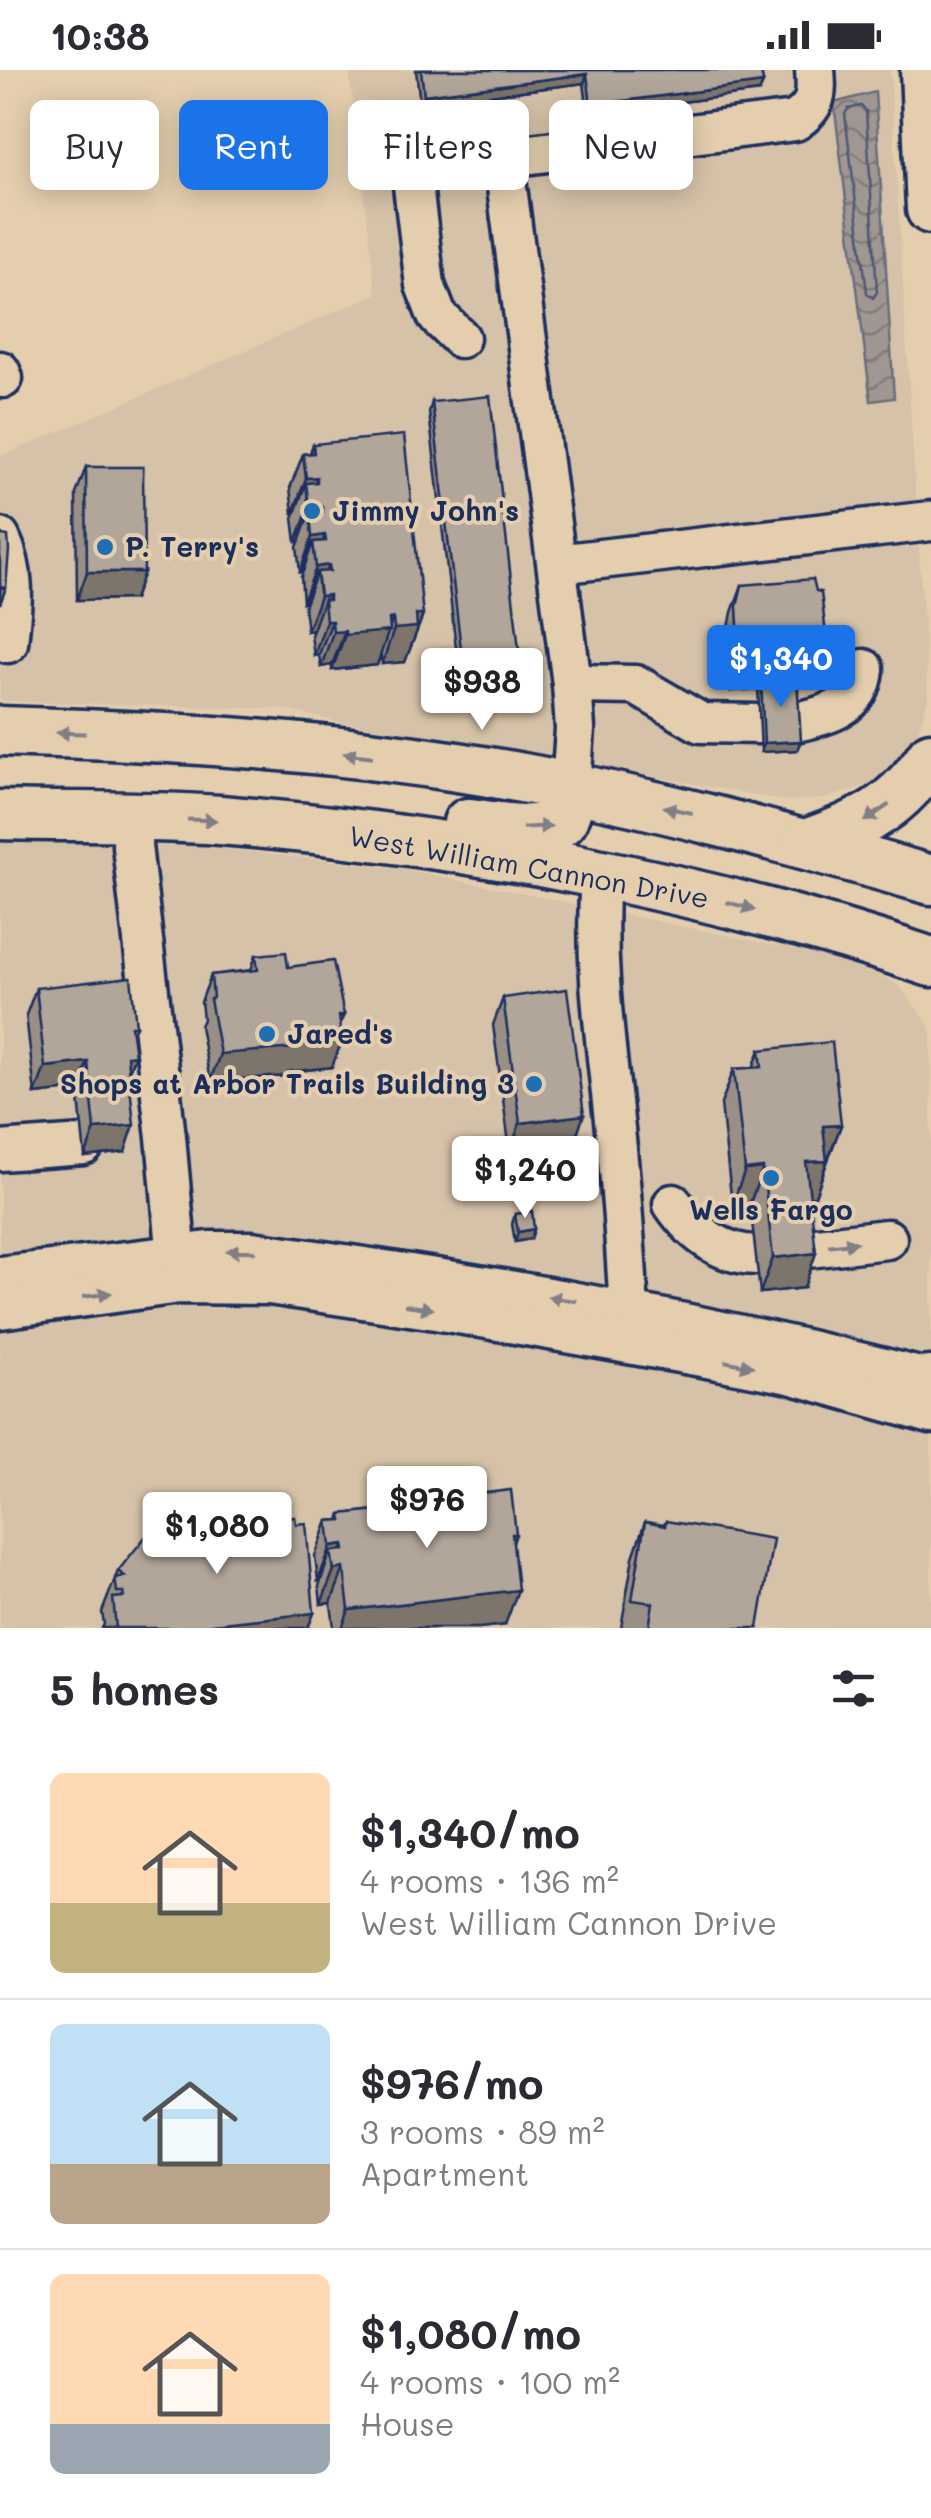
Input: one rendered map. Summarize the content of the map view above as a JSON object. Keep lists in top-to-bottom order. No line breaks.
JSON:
{"streets":{"main road":["West William Cannon Drive"]},"places":["Jimmy John's","P. Terry's","Jared's","Shops at Arbor Trails Building 3","Wells Fargo"],"page":{"status":"10:38","chip":["Buy","Rent","Filters","New"],"price":["$1,340","$938","$1,240","$976","$1,080"],"heading":"5 homes","list":[{"name":"$1,340/mo","note":"4 rooms · 136 m² · West William Cannon Drive"},{"name":"$976/mo","note":"3 rooms · 89 m² · Apartment"},{"name":"$1,080/mo","note":"4 rooms · 100 m² · House"}]}}
